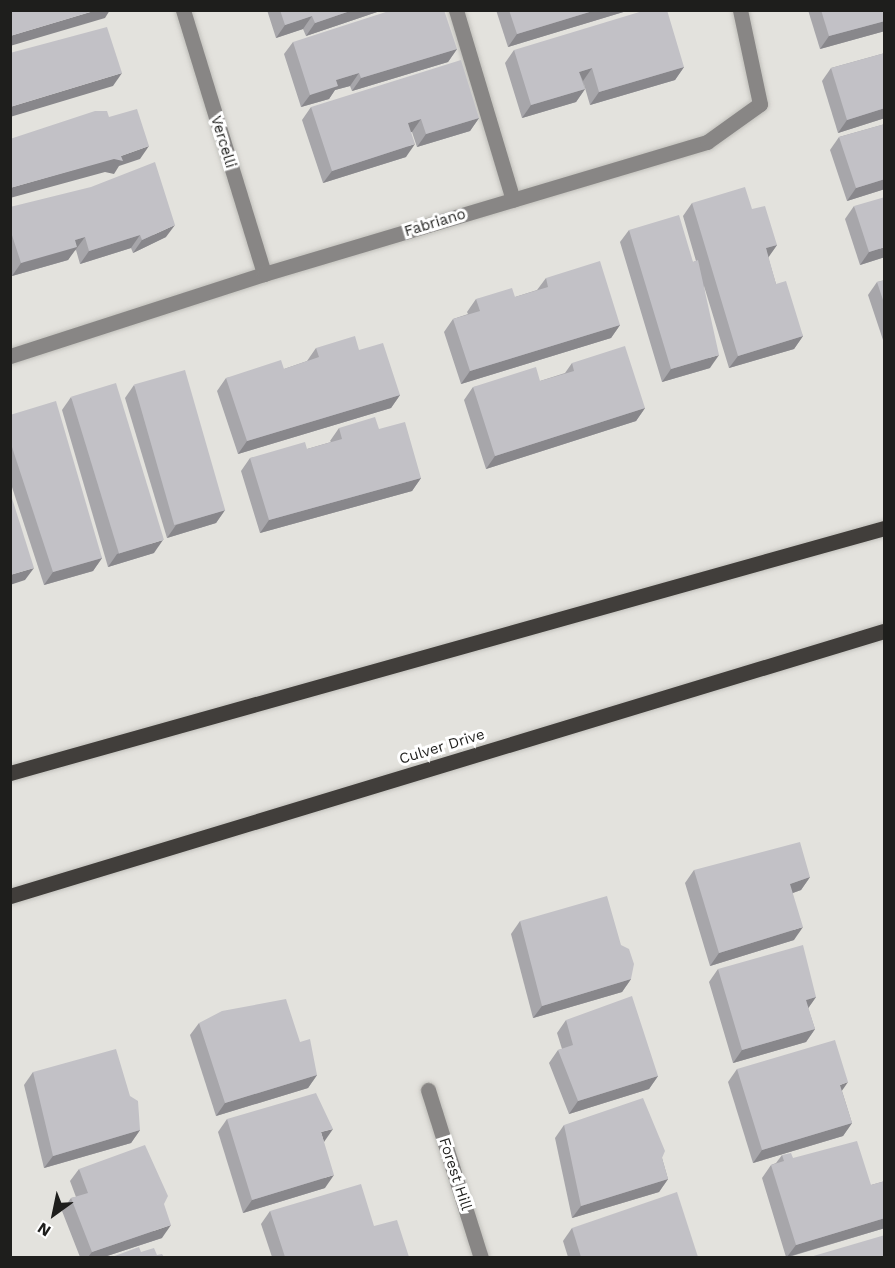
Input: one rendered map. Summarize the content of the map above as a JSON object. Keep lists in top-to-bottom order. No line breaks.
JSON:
{"streets":{"main road":["Culver Drive"],"street":["Vercelli","Fabriano","Forest Hill"]},"crossings":[["Vercelli","Fabriano"]],"north":"bottom left"}
